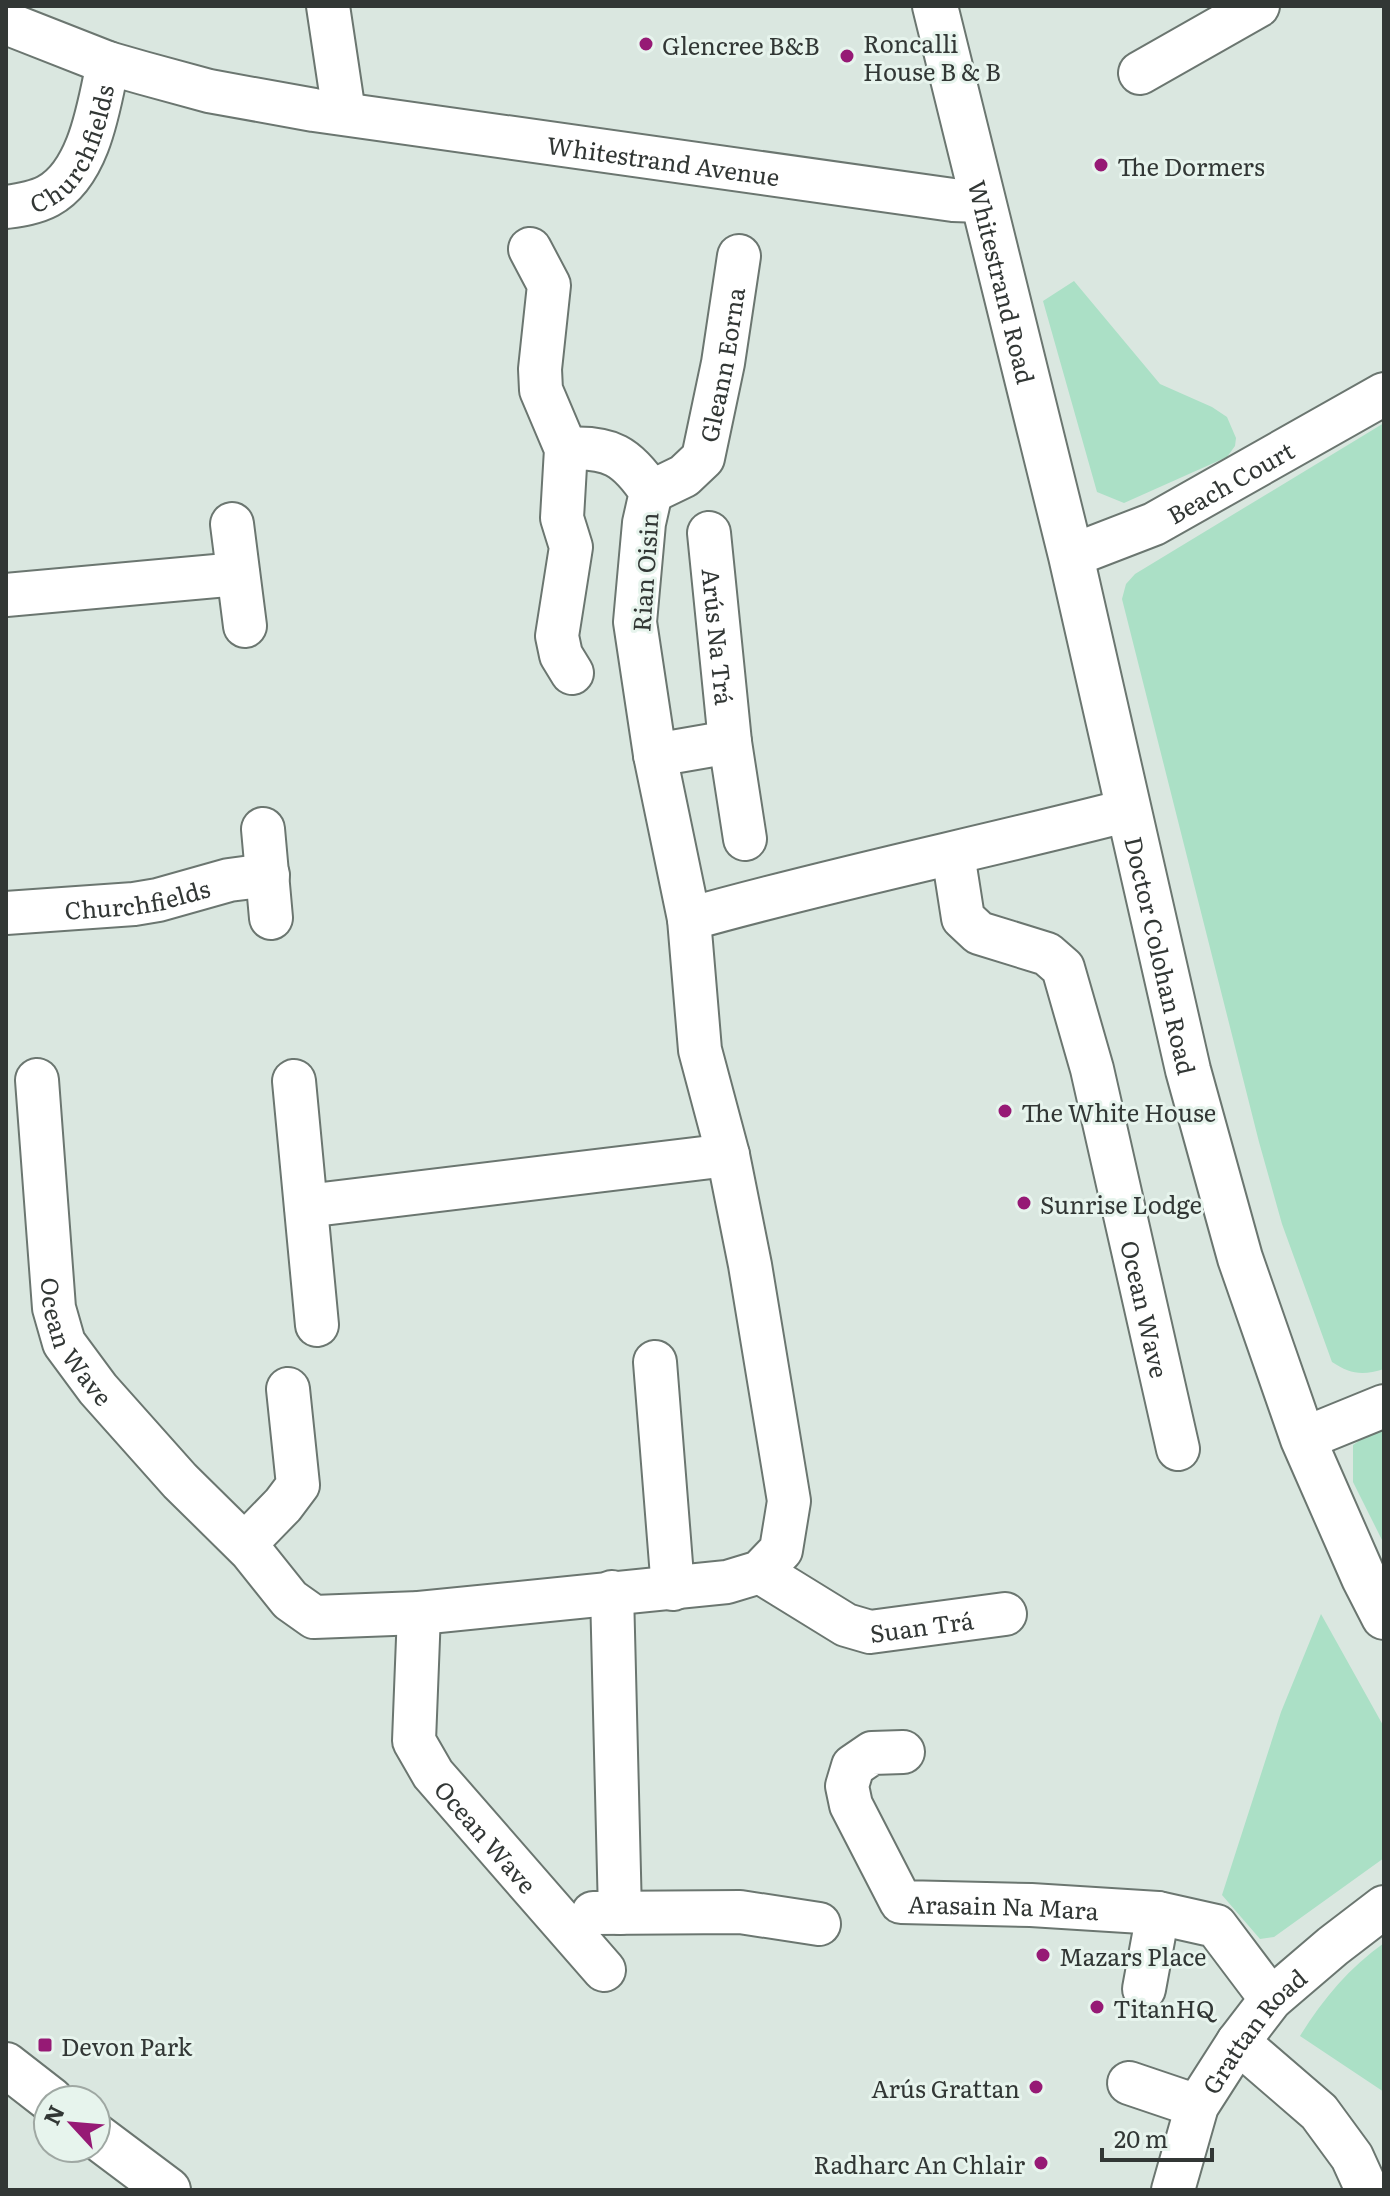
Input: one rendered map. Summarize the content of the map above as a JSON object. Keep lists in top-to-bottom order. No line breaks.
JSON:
{"streets":{"main road":["Whitestrand Road","Doctor Colohan Road"],"street":["Churchfields","Whitestrand Avenue","Gleann Eorna","Beach Court","Rian Oisin","Arús Na Trá","Ocean Wave","Suan Trá","Arasain Na Mara","Grattan Road"]},"crossings":[["Churchfields","Whitestrand Avenue"],["Whitestrand Avenue","Whitestrand Road"],["Whitestrand Road","Beach Court"],["Whitestrand Road","Doctor Colohan Road"],["Gleann Eorna","Rian Oisin"],["Beach Court","Doctor Colohan Road"],["Ocean Wave","Suan Trá"],["Arasain Na Mara","Grattan Road"]],"places":{"other":["Glencree B&B","Roncalli House B & B","The Dormers","The White House","Sunrise Lodge","Mazars Place","TitanHQ","Arús Grattan","Radharc An Chlair"],"transit":["Devon Park"]},"scale_bar":"20 m","north":"top left"}
